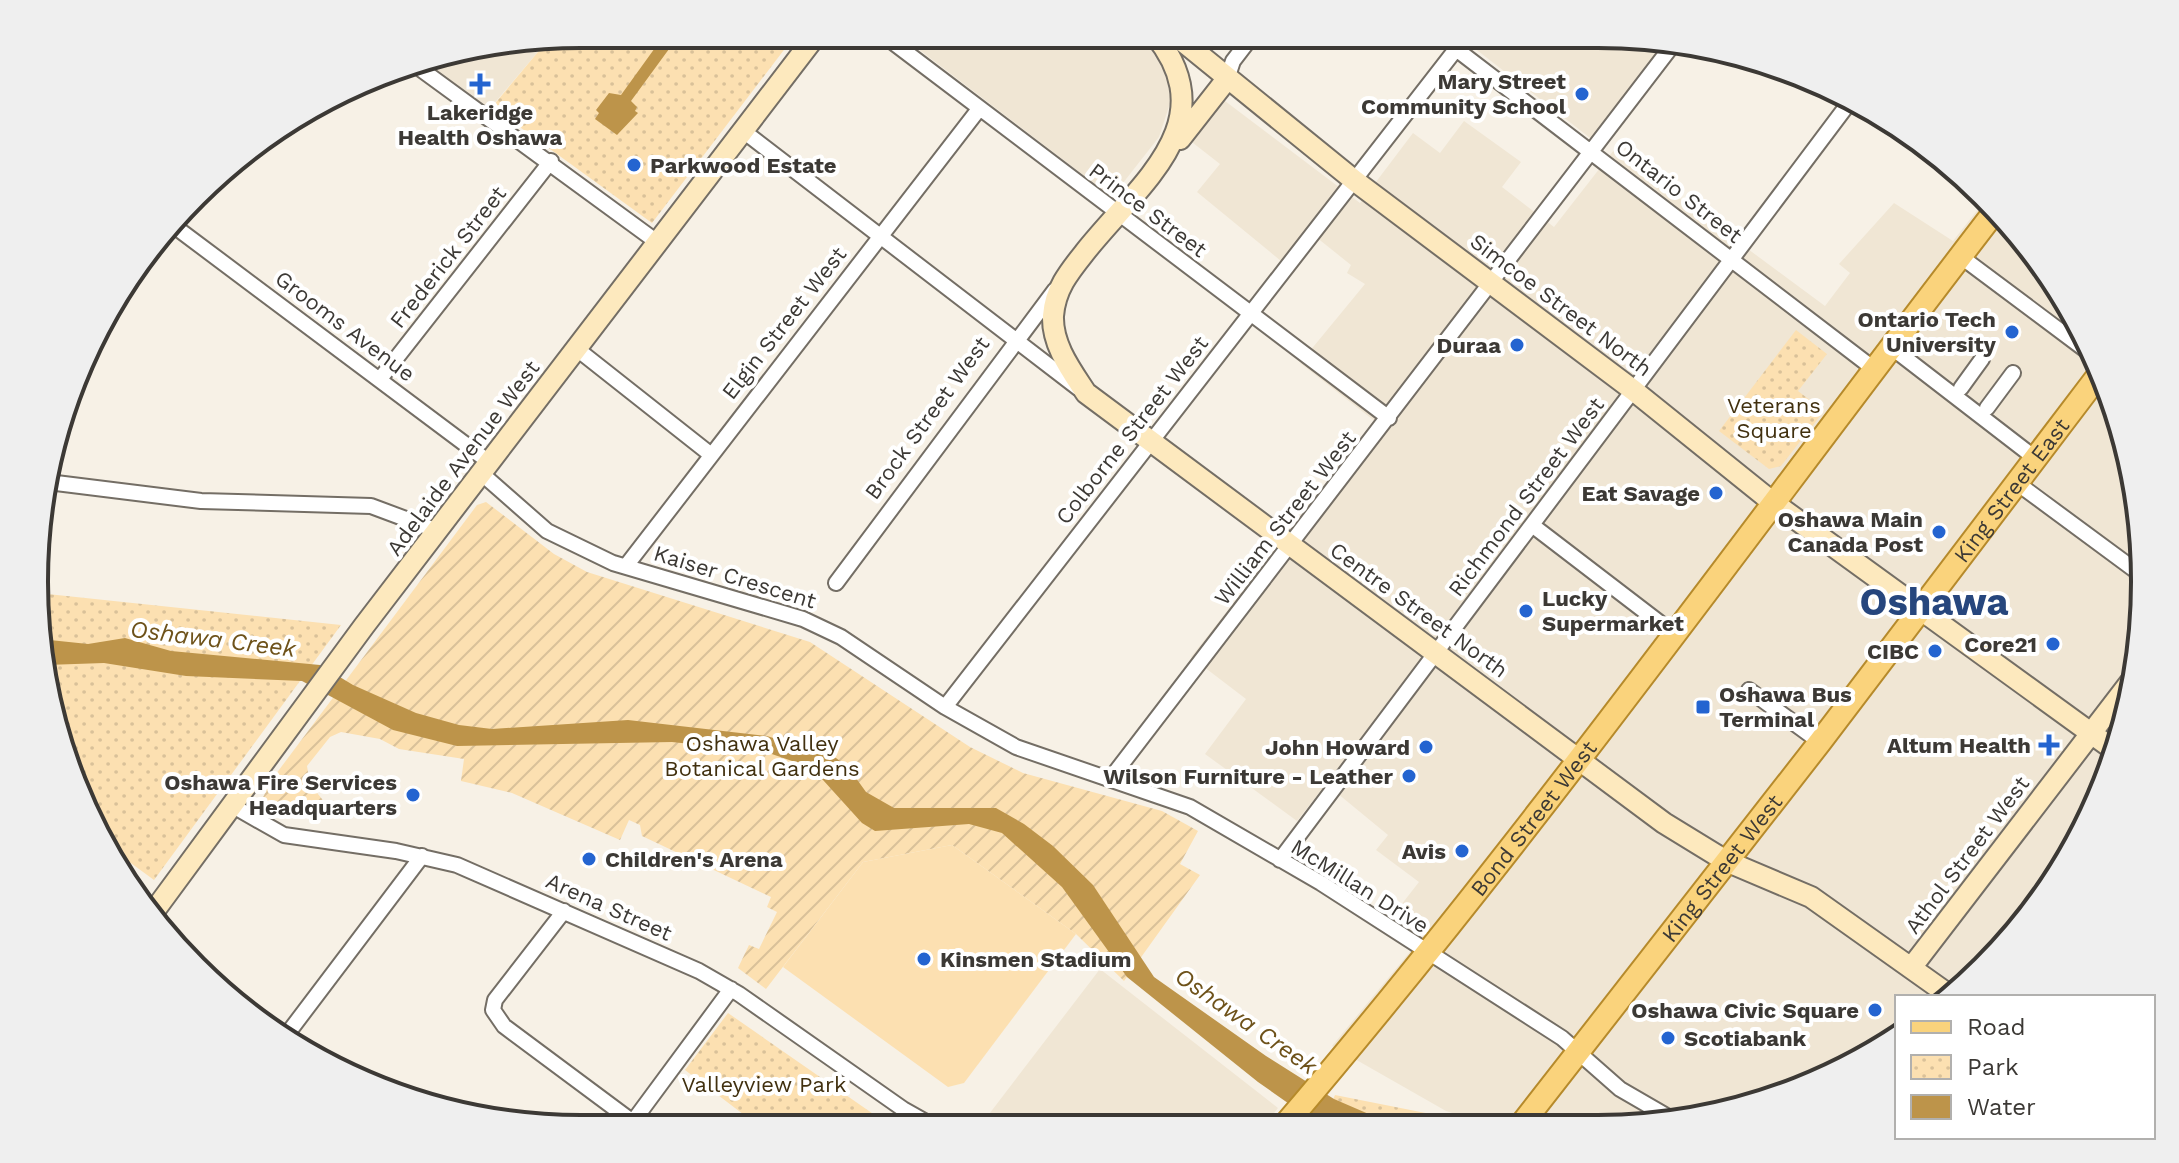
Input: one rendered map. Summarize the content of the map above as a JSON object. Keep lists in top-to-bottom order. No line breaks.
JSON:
{"streets":{"main road":["Simcoe Street North","Brock Street West","Adelaide Avenue West","King Street East","Centre Street North","Bond Street West","Athol Street West","King Street West"],"street":["Ontario Street","Prince Street","Frederick Street","Elgin Street West","Grooms Avenue","Colborne Street West","Richmond Street West","William Street West","Kaiser Crescent","McMillan Drive","Arena Street"]},"crossings":[["Ontario Street","Colborne Street West"],["Ontario Street","Richmond Street West"],["Ontario Street","William Street West"],["Ontario Street","Bond Street West"],["Prince Street","Elgin Street West"],["Prince Street","Brock Street West"],["Prince Street","Colborne Street West"],["Prince Street","William Street West"],["Frederick Street","Grooms Avenue"],["Simcoe Street North","Colborne Street West"],["Simcoe Street North","King Street East"],["Simcoe Street North","Richmond Street West"],["Simcoe Street North","William Street West"],["Simcoe Street North","Bond Street West"],["Simcoe Street North","Athol Street West"],["Simcoe Street North","King Street West"],["Elgin Street West","Kaiser Crescent"],["Elgin Street West","Centre Street North"],["Grooms Avenue","Adelaide Avenue West"],["Grooms Avenue","Kaiser Crescent"],["Brock Street West","Centre Street North"],["Colborne Street West","Kaiser Crescent"],["Colborne Street West","Centre Street North"],["Adelaide Avenue West","Kaiser Crescent"],["Adelaide Avenue West","Centre Street North"],["Adelaide Avenue West","Arena Street"],["King Street East","King Street West"],["Richmond Street West","Centre Street North"],["Richmond Street West","McMillan Drive"],["William Street West","Kaiser Crescent"],["William Street West","Centre Street North"],["William Street West","McMillan Drive"],["Kaiser Crescent","McMillan Drive"],["Centre Street North","Bond Street West"],["Centre Street North","Athol Street West"],["Centre Street North","King Street West"],["Bond Street West","McMillan Drive"],["King Street West","McMillan Drive"]],"districts":["Oshawa"],"water":["Oshawa Creek"],"parks":["Veterans Square","Oshawa Valley Botanical Gardens","Valleyview Park"],"places":{"health":["Lakeridge Health Oshawa","Altum Health"],"other":["Mary Street Community School","Parkwood Estate","Ontario Tech University","Duraa","Eat Savage","Oshawa Main Canada Post","Lucky Supermarket","Core21","CIBC","John Howard","Wilson Furniture - Leather","Oshawa Fire Services Headquarters","Avis","Children's Arena","Kinsmen Stadium","Oshawa Civic Square","Scotiabank"],"transit":["Oshawa Bus Terminal"]},"legend":["Road","Park","Water"]}
